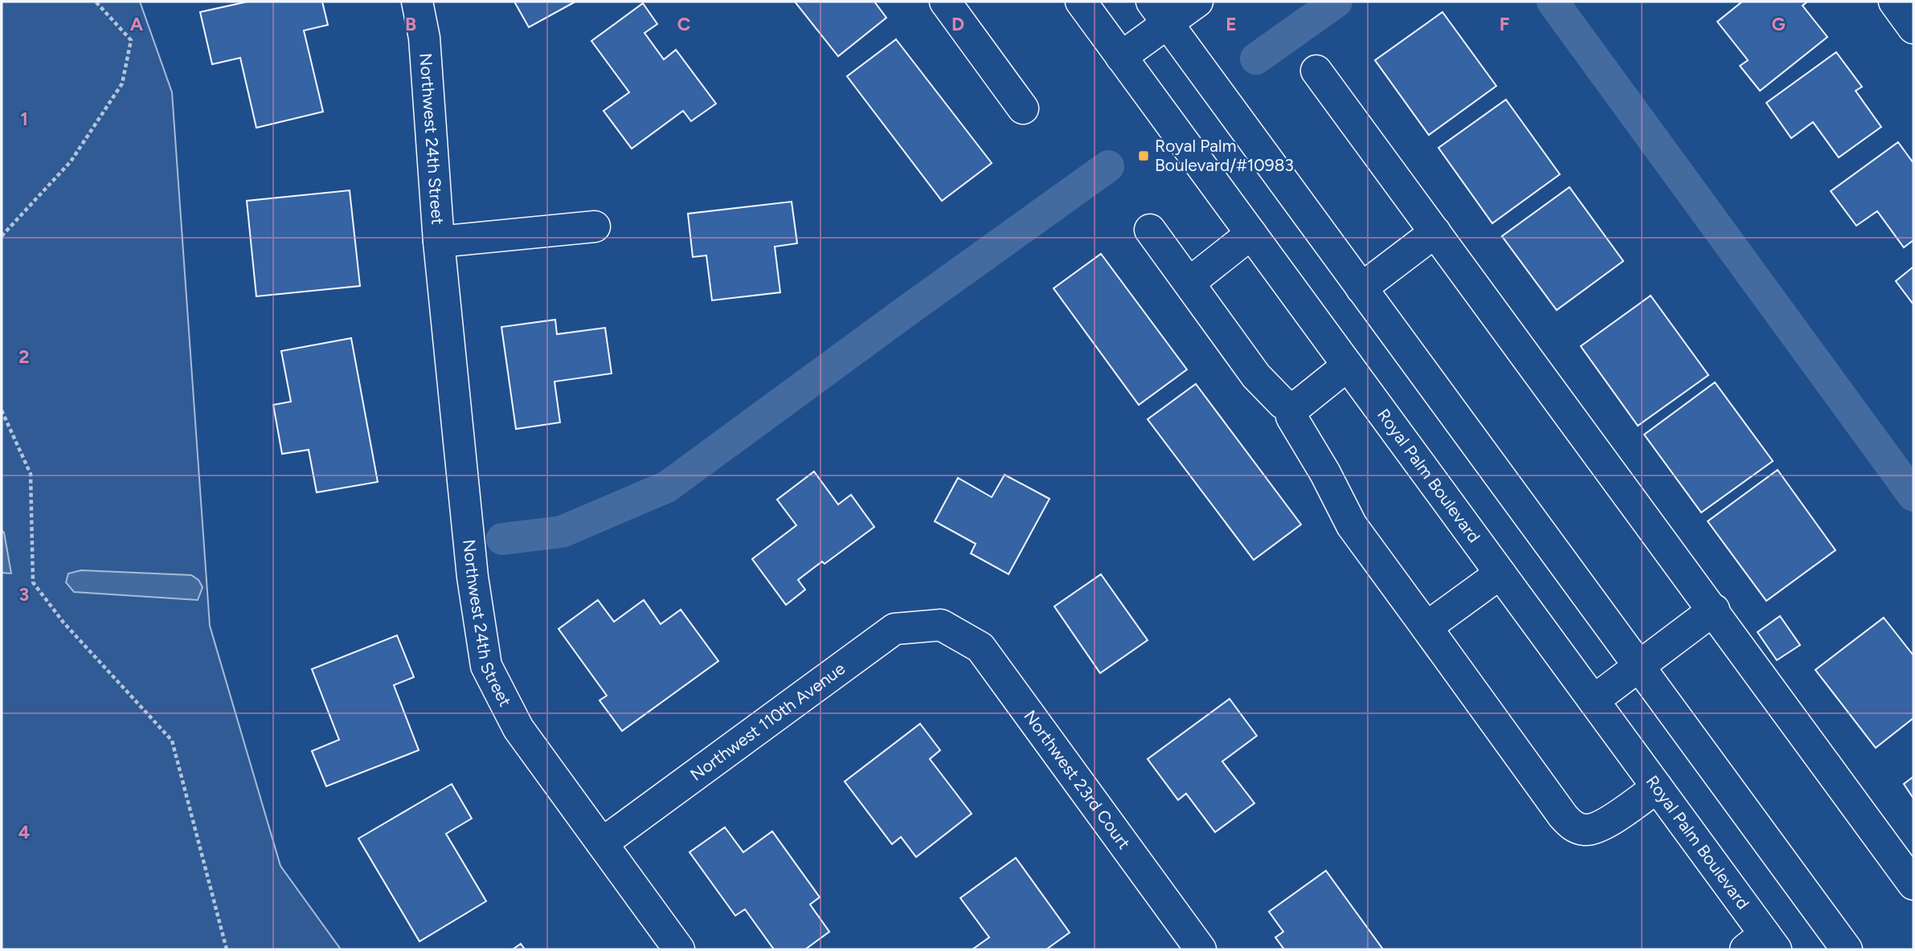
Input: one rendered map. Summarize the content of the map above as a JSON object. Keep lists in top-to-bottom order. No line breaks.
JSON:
{"streets":{"main road":["Northwest 24th Street","Royal Palm Boulevard","Northwest 110th Avenue","Northwest 23rd Court"]},"crossings":[["Northwest 24th Street","Northwest 110th Avenue"],["Northwest 110th Avenue","Northwest 23rd Court"]],"places":{"transit":["Royal Palm Boulevard/#10983"]},"grid":{"columns":["A","B","C","D","E","F","G"],"rows":["1","2","3","4"]}}
